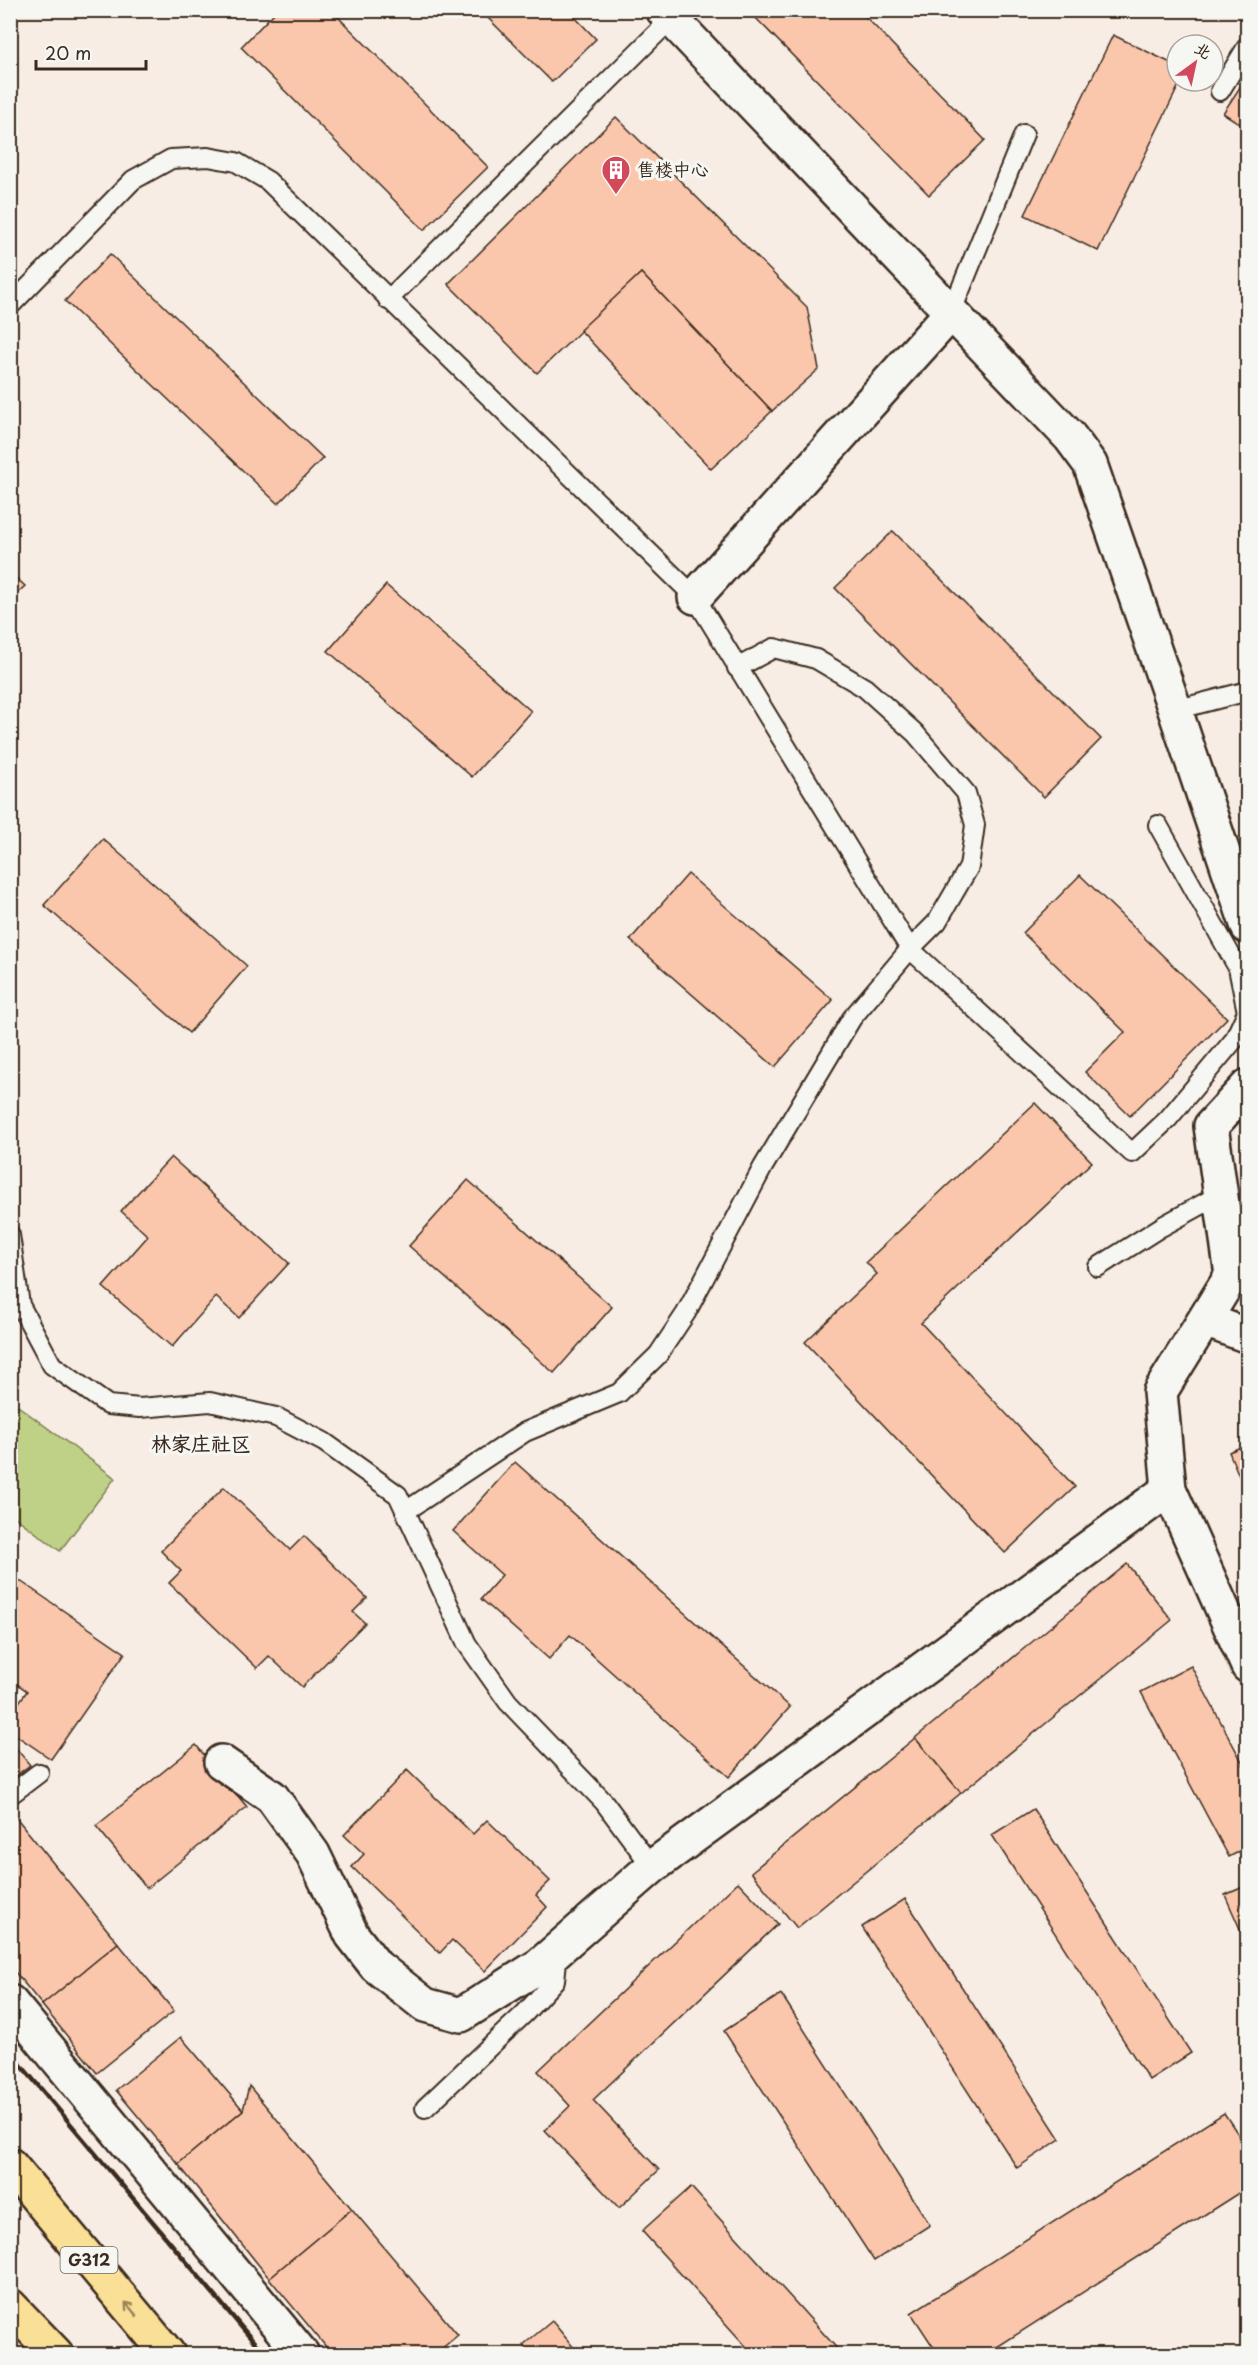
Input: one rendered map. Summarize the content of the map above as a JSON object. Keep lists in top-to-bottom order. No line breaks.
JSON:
{"streets":{"highway":["G312"]},"districts":["林家庄社区"],"places":{"building":["售楼中心"]},"scale_bar":"20 m","north":"top right"}
